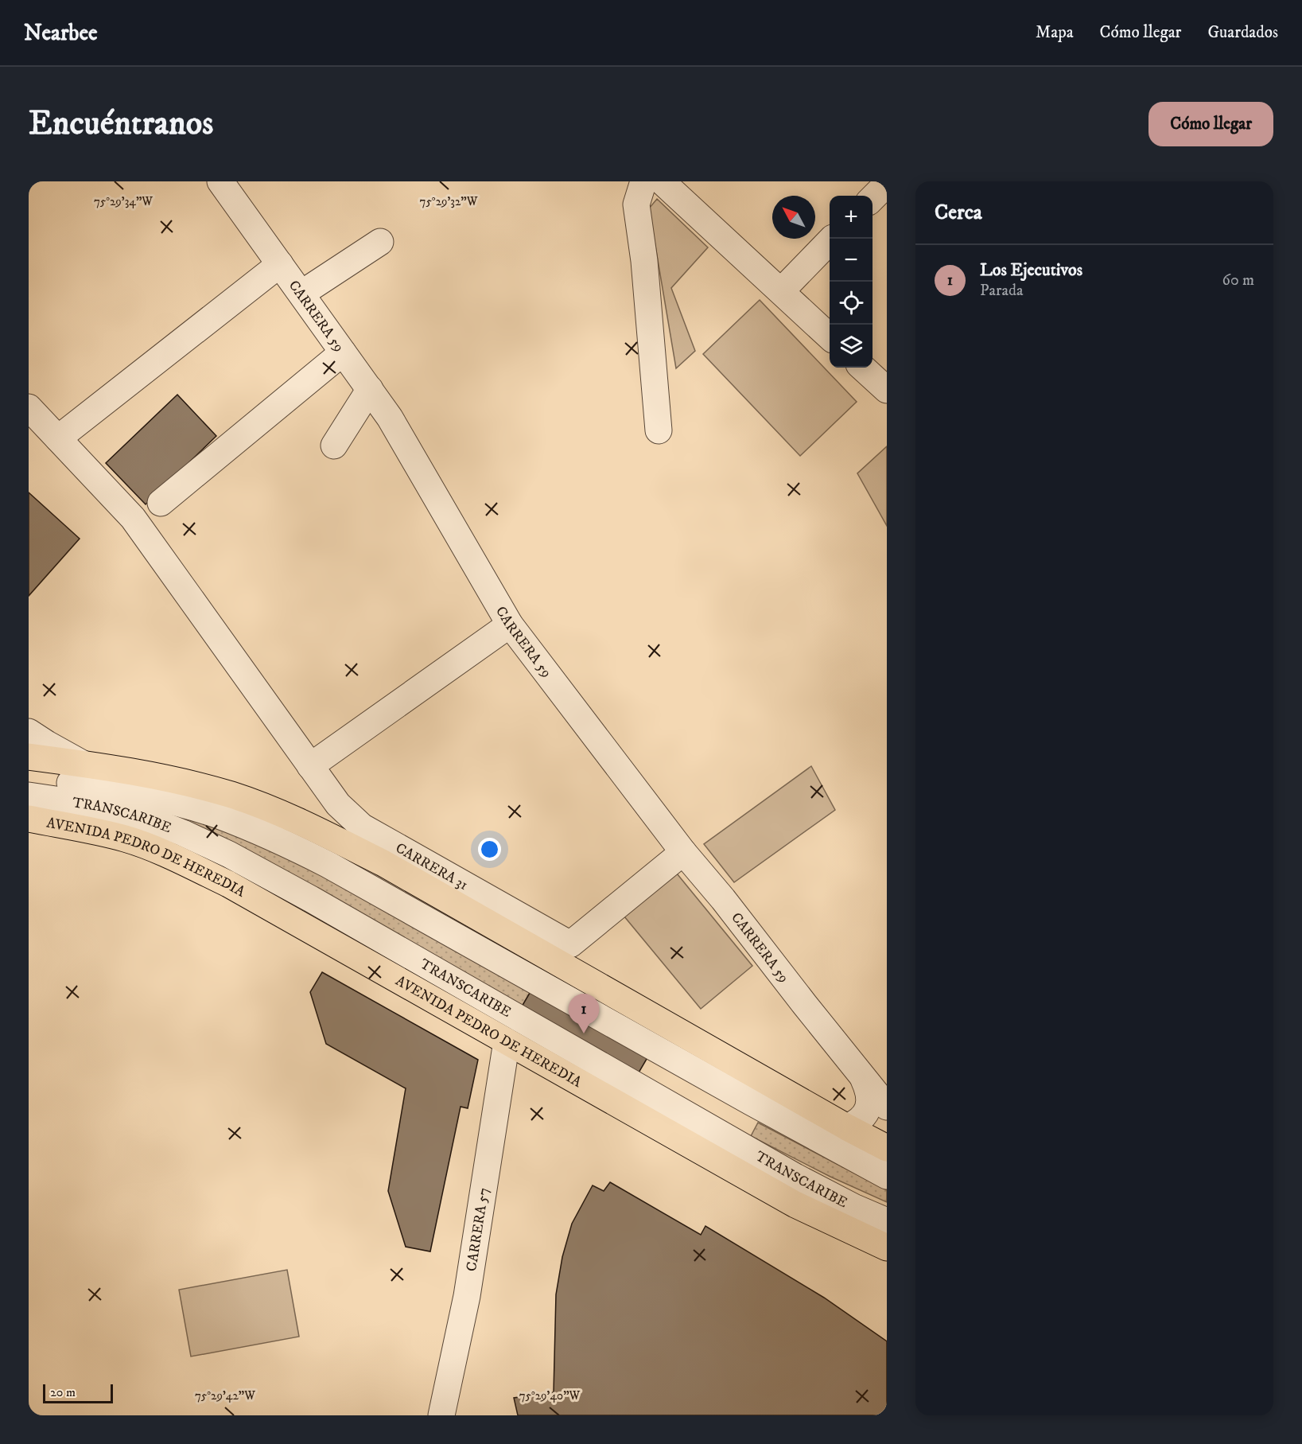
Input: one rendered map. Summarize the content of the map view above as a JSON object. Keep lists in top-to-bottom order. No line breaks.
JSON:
{"streets":{"highway":["AVENIDA PEDRO DE HEREDIA"],"street":["CARRERA 59","TRANSCARIBE","CARRERA 31","CARRERA 57"]},"crossings":[["CARRERA 59","CARRERA 31"],["AVENIDA PEDRO DE HEREDIA","CARRERA 57"]],"scale_bar":"20 m","north":"top left","page":{"header":"Nearbee","nav":["Mapa","Cómo llegar","Guardados"],"buttons":"Cómo llegar","title":"Encuéntranos","heading":"Cerca","map_buttons":["+","−"],"list":[{"mark":"1","name":"Los Ejecutivos","note":"Parada","value":"60 m"}],"pins":"1","scale":"20 m"},"coordinates":["75°29'34\"W","75°29'32\"W","75°29'42\"W","75°29'40\"W"]}
